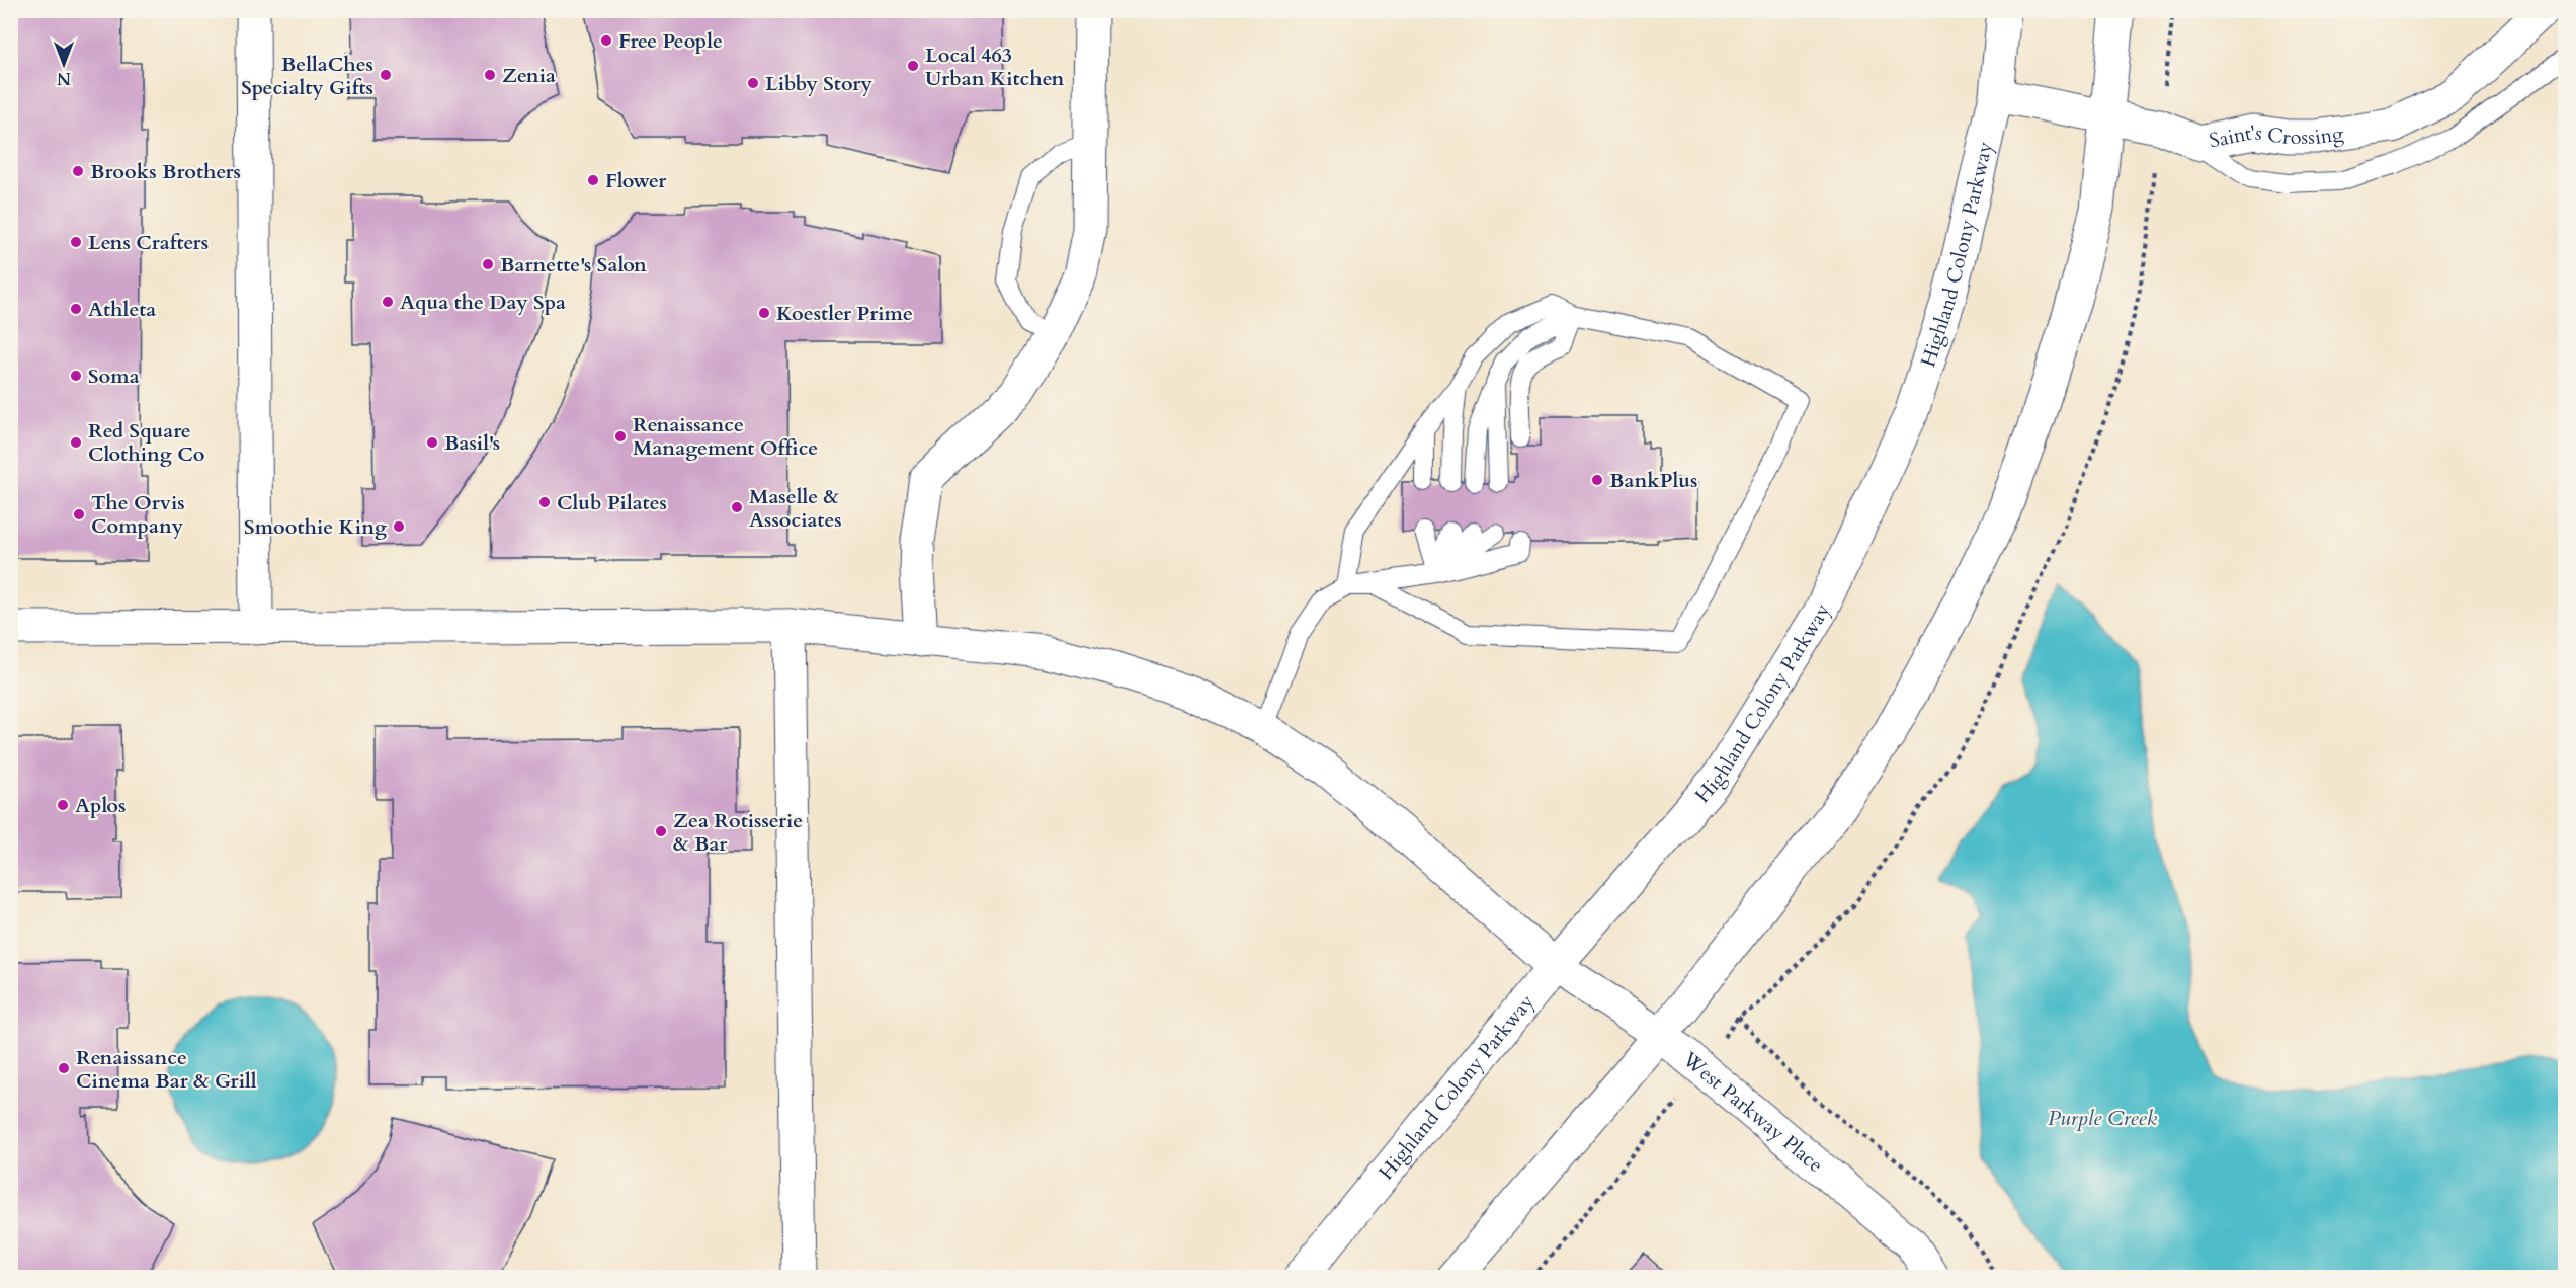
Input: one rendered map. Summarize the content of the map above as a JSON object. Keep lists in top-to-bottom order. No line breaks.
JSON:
{"streets":{"street":["Saint's Crossing","Highland Colony Parkway","West Parkway Place"]},"crossings":[["Highland Colony Parkway","West Parkway Place"]],"water":["Purple Creek"],"places":["Free People","Local 463 Urban Kitchen","BellaChes Specialty Gifts","Zenia","Libby Story","Brooks Brothers","Flower","Lens Crafters","Barnette's Salon","Aqua the Day Spa","Athleta","Koestler Prime","Soma","Renaissance Management Office","Red Square Clothing Co","Basil's","BankPlus","Club Pilates","Maselle & Associates","The Orvis Company","Smoothie King","Aplos","Zea Rotisserie & Bar","Renaissance Cinema Bar & Grill"],"north":"bottom"}
